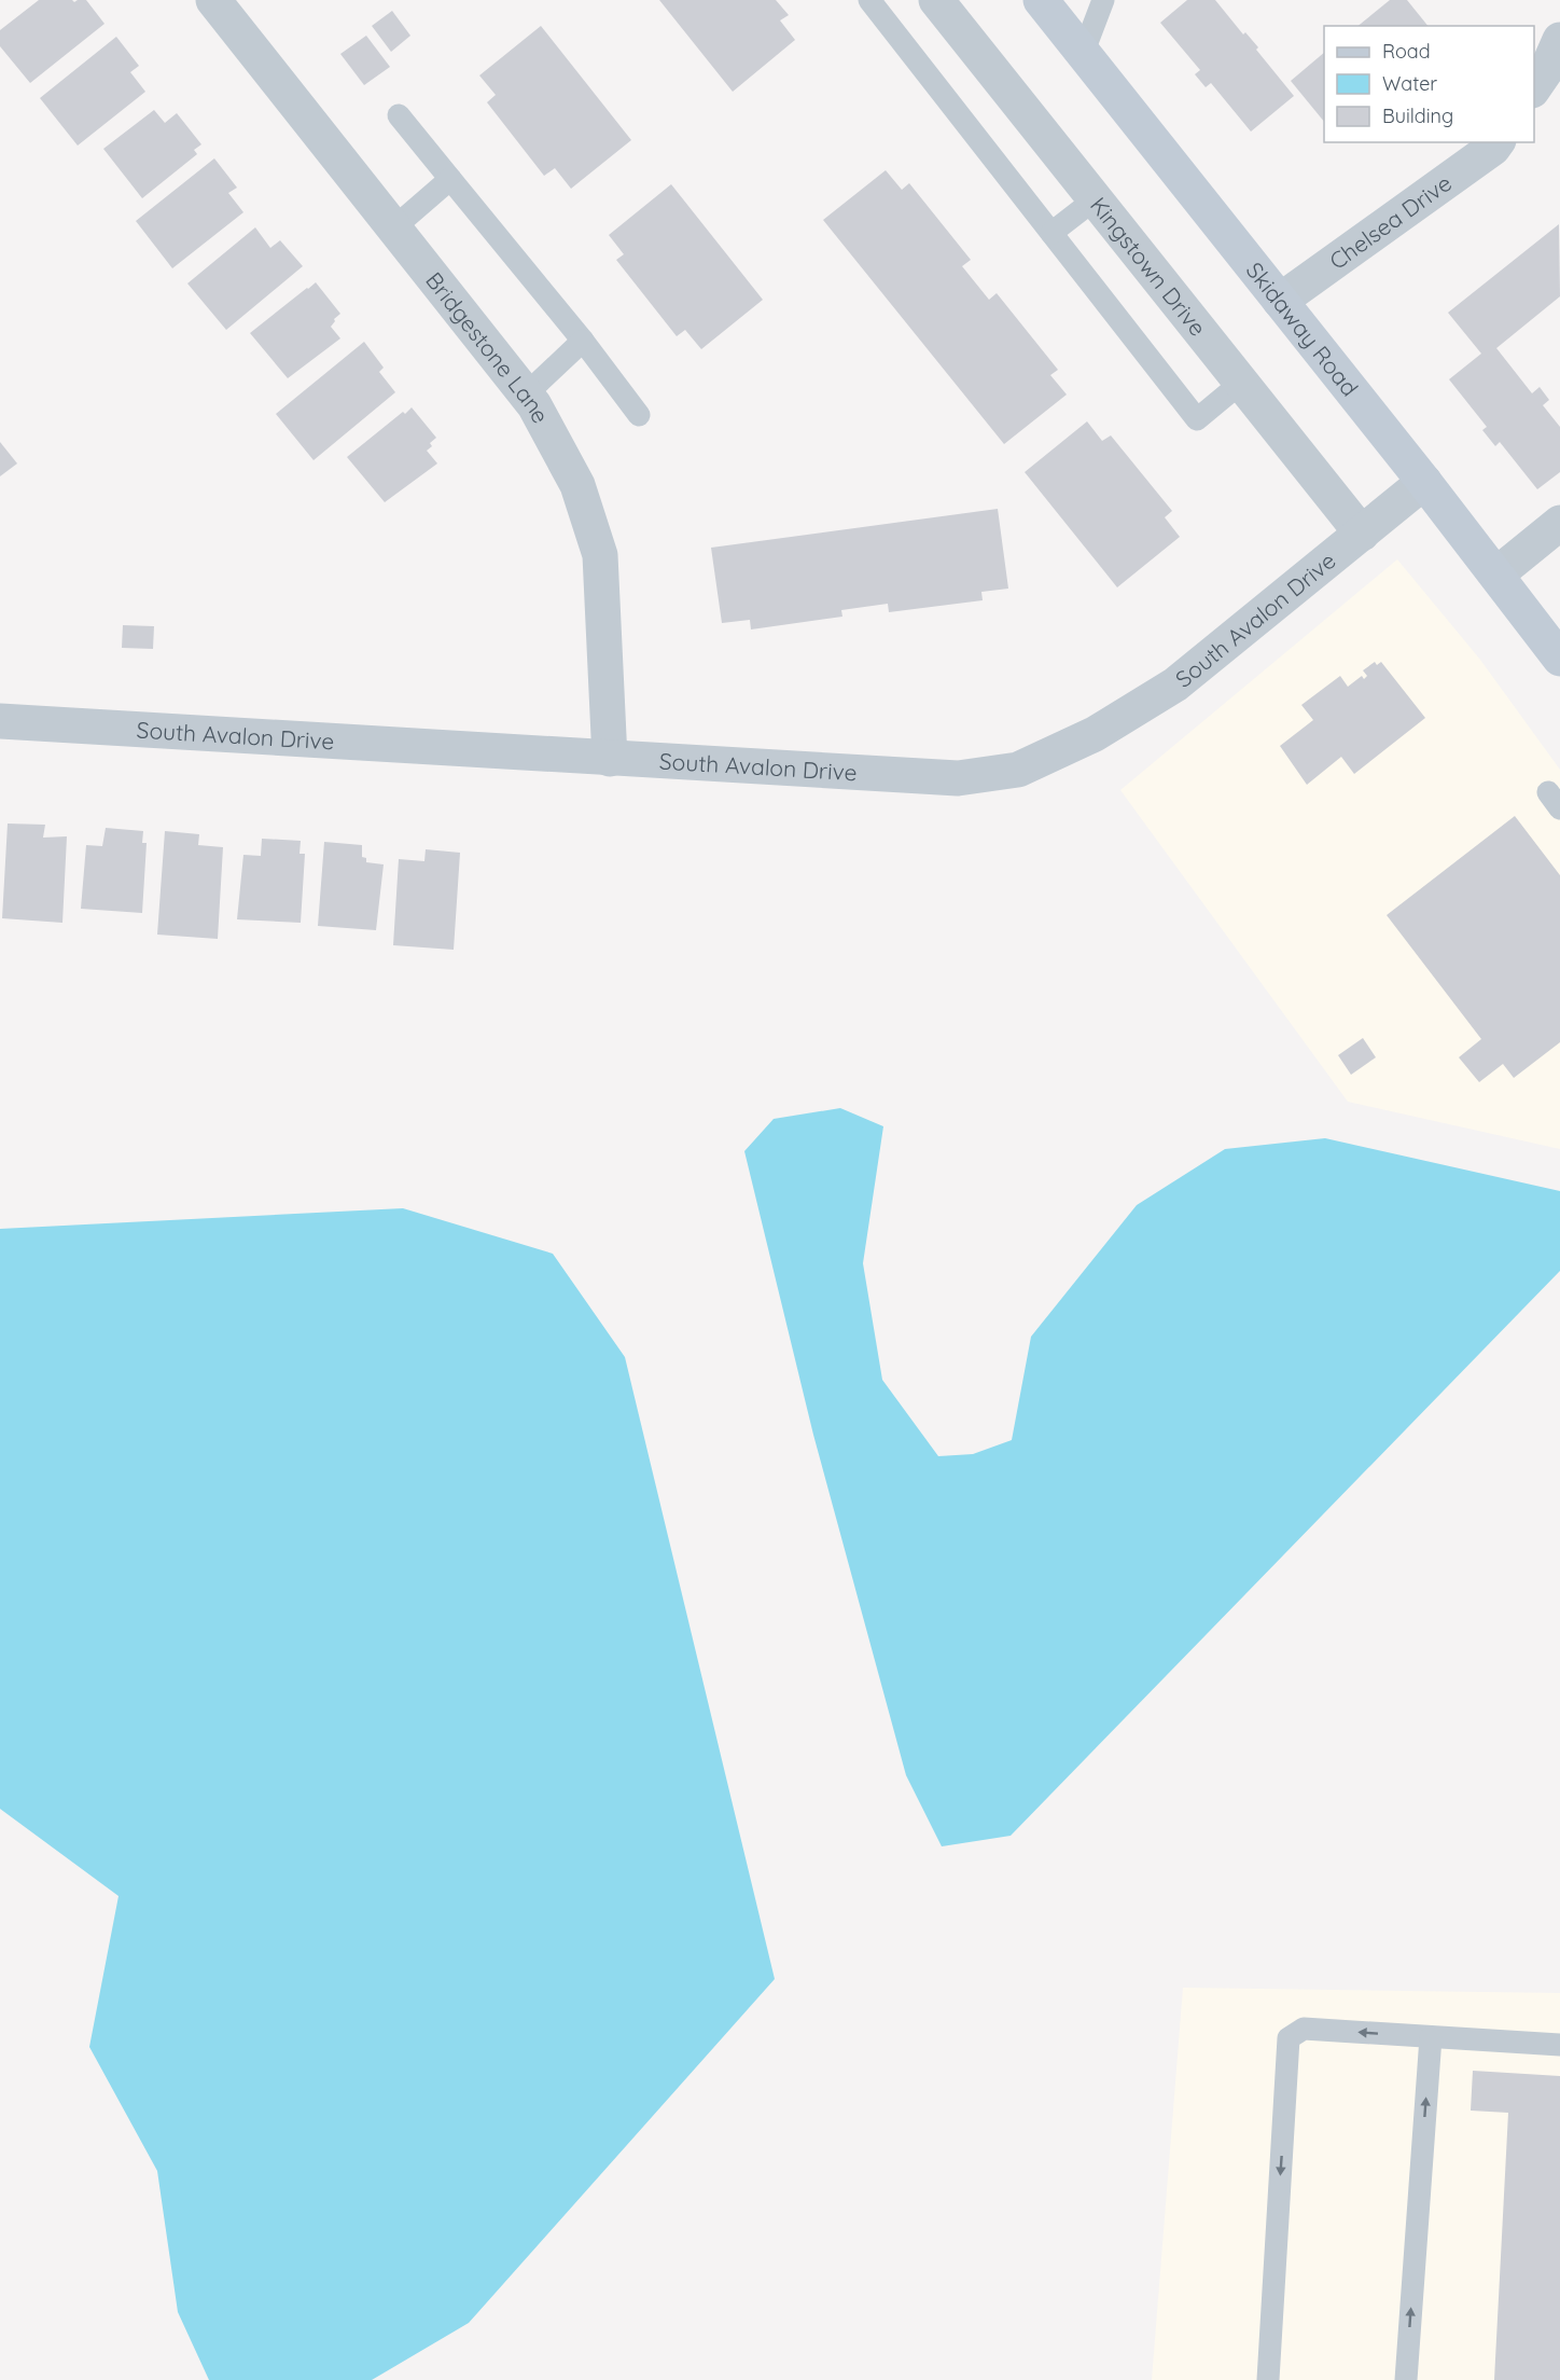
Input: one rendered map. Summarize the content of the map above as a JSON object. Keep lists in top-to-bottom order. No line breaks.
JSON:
{"streets":{"main road":["Skidaway Road"],"street":["Chelsea Drive","Kingstown Drive","Bridgestone Lane","South Avalon Drive"]},"crossings":[["Chelsea Drive","Skidaway Road"],["Kingstown Drive","South Avalon Drive"],["Skidaway Road","South Avalon Drive"],["Bridgestone Lane","South Avalon Drive"]],"legend":["Road","Water","Building"]}
